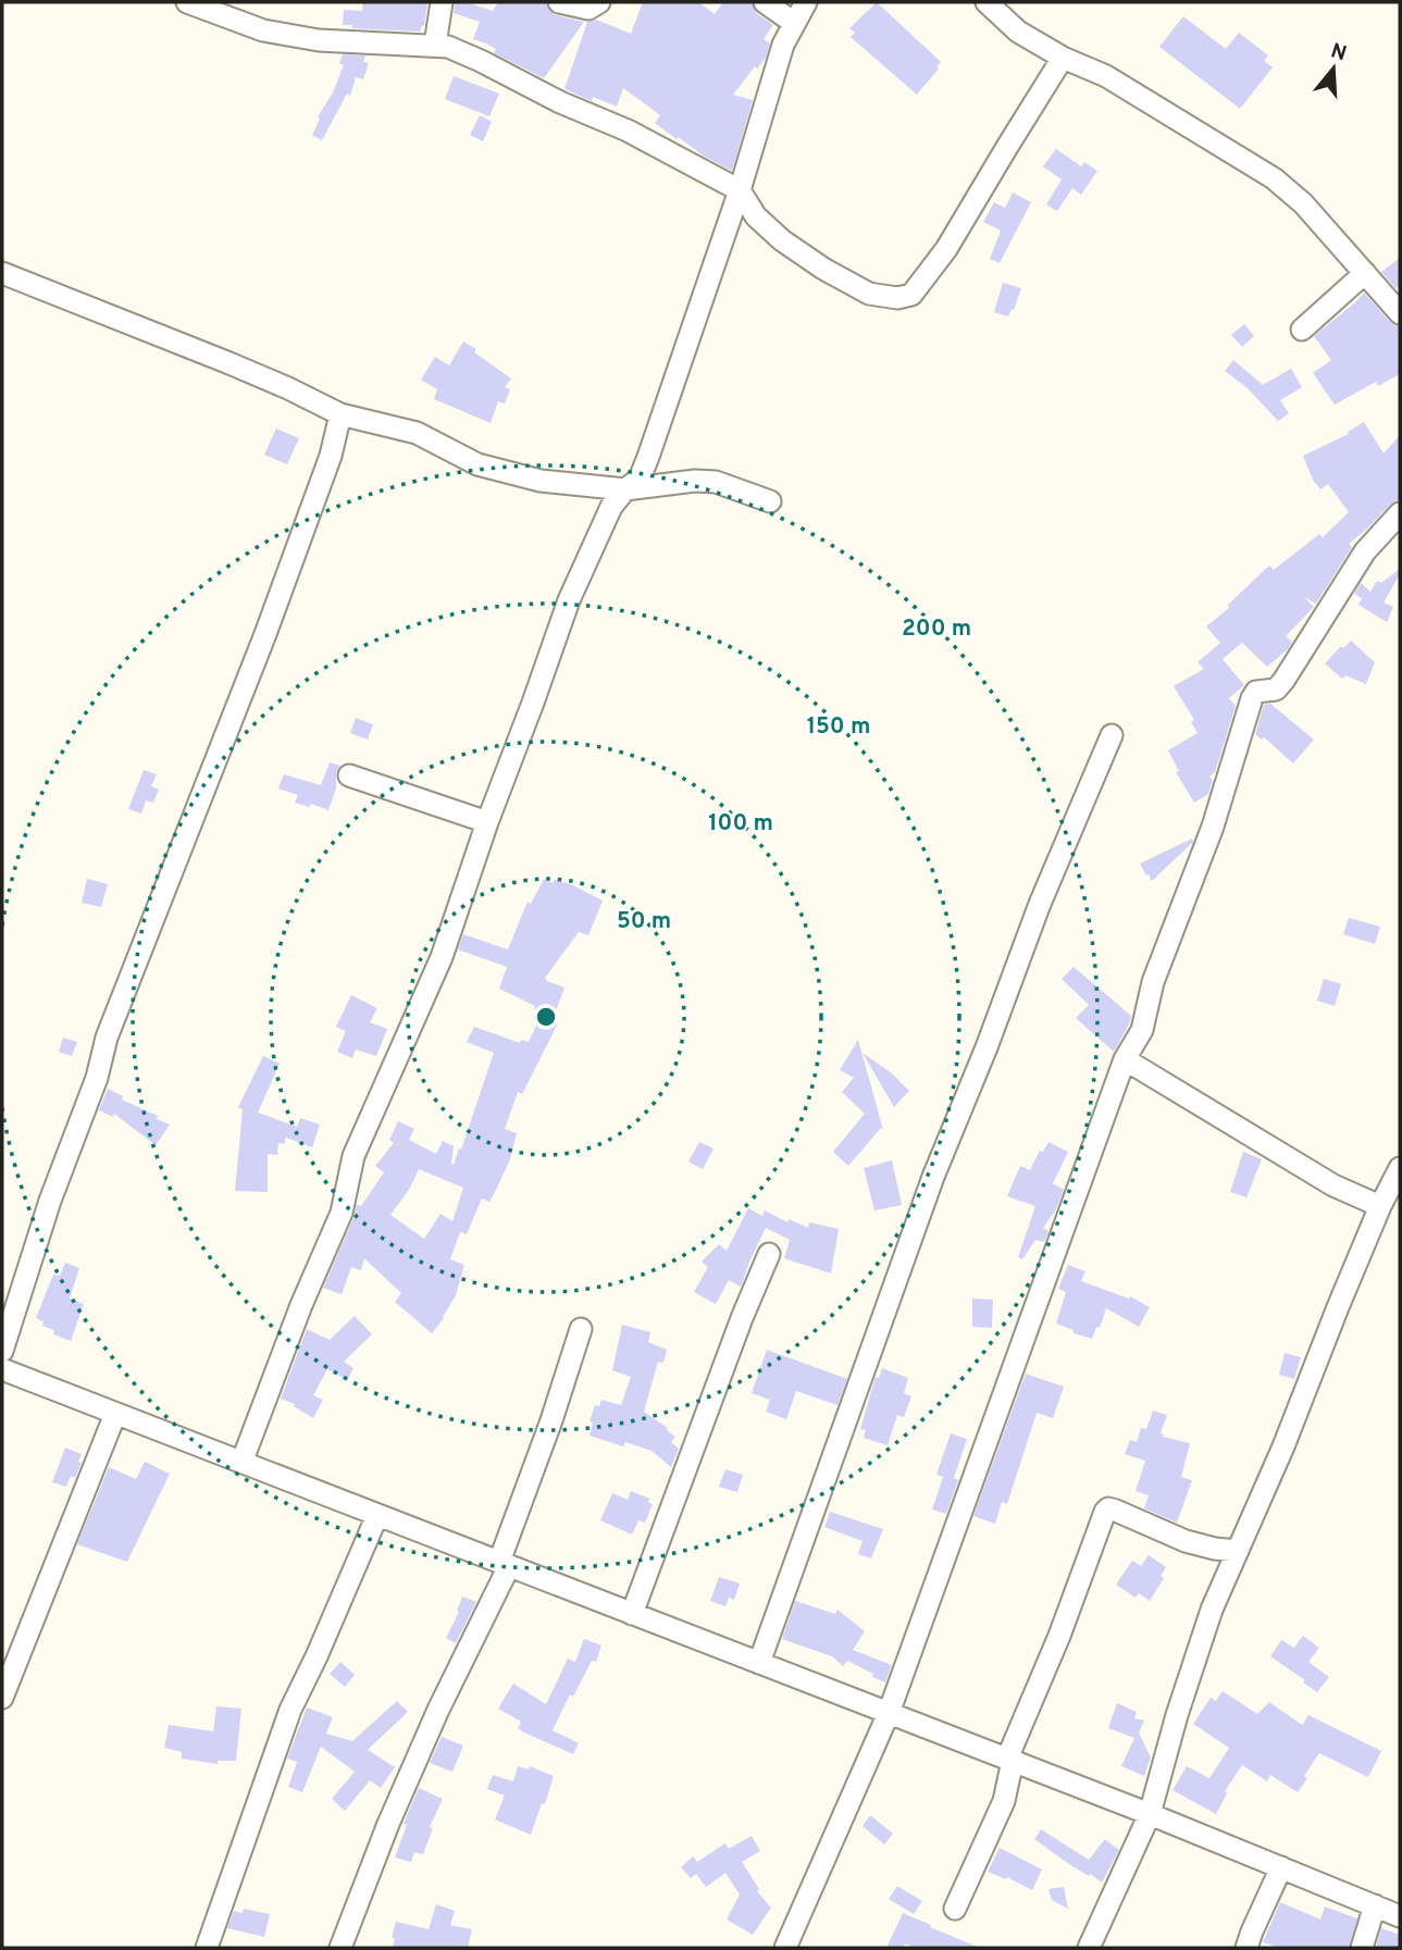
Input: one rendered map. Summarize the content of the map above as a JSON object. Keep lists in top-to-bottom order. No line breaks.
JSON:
{"north":"top","rings":["200 m","150 m","100 m","50 m"]}
